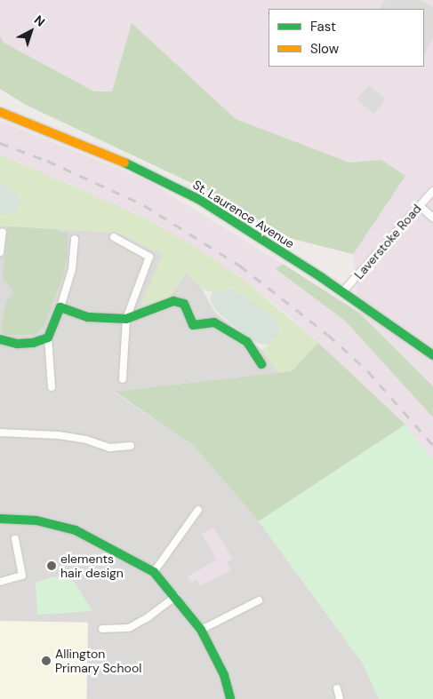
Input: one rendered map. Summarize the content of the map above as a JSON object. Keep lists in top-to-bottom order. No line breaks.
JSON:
{"streets":{"street":["St. Laurence Avenue","Laverstoke Road"]},"crossings":[["St. Laurence Avenue","Laverstoke Road"]],"places":["elements hair design","Allington Primary School"],"legend":["Fast","Slow"],"north":"top right"}
